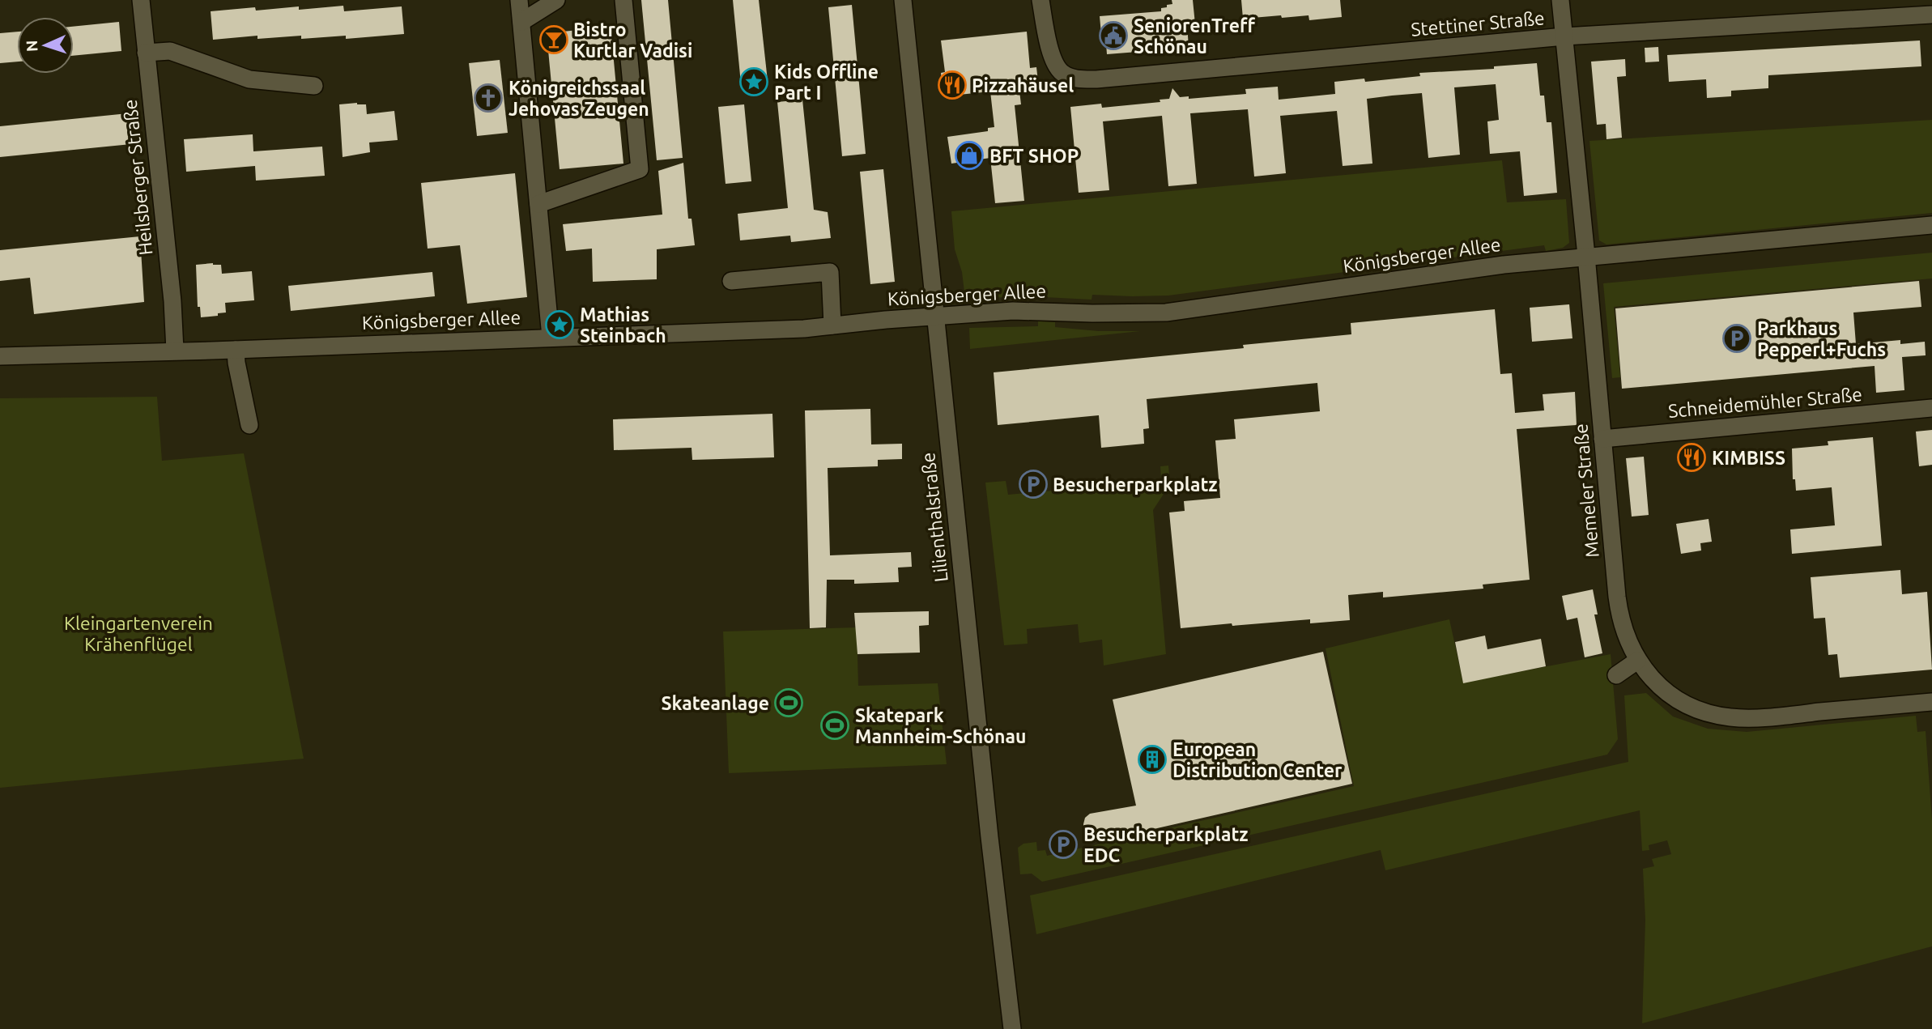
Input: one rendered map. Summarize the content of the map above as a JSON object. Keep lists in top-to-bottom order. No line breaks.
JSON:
{"streets":{"street":["Stettiner Straße","Heilsberger Straße","Königsberger Allee","Schneidemühler Straße","Memeler Straße","Lilienthalstraße"]},"crossings":[["Stettiner Straße","Memeler Straße"],["Heilsberger Straße","Königsberger Allee"],["Königsberger Allee","Memeler Straße"],["Königsberger Allee","Lilienthalstraße"],["Schneidemühler Straße","Memeler Straße"]],"parks":["Kleingartenverein Krähenflügel"],"places":{"public building":["SeniorenTreff Schönau"],"bar":["Bistro Kurtlar Vadisi"],"place":["Kids Offline Part I","Mathias Steinbach"],"restaurant":["Pizzahäusel","KIMBISS"],"church":["Königreichssaal Jehovas Zeugen"],"shop":["BFT SHOP"],"parking":["Parkhaus Pepperl+Fuchs","Besucherparkplatz","Besucherparkplatz EDC"],"sports":["Skateanlage","Skatepark Mannheim-Schönau"],"building":["European Distribution Center"]},"north":"left"}
